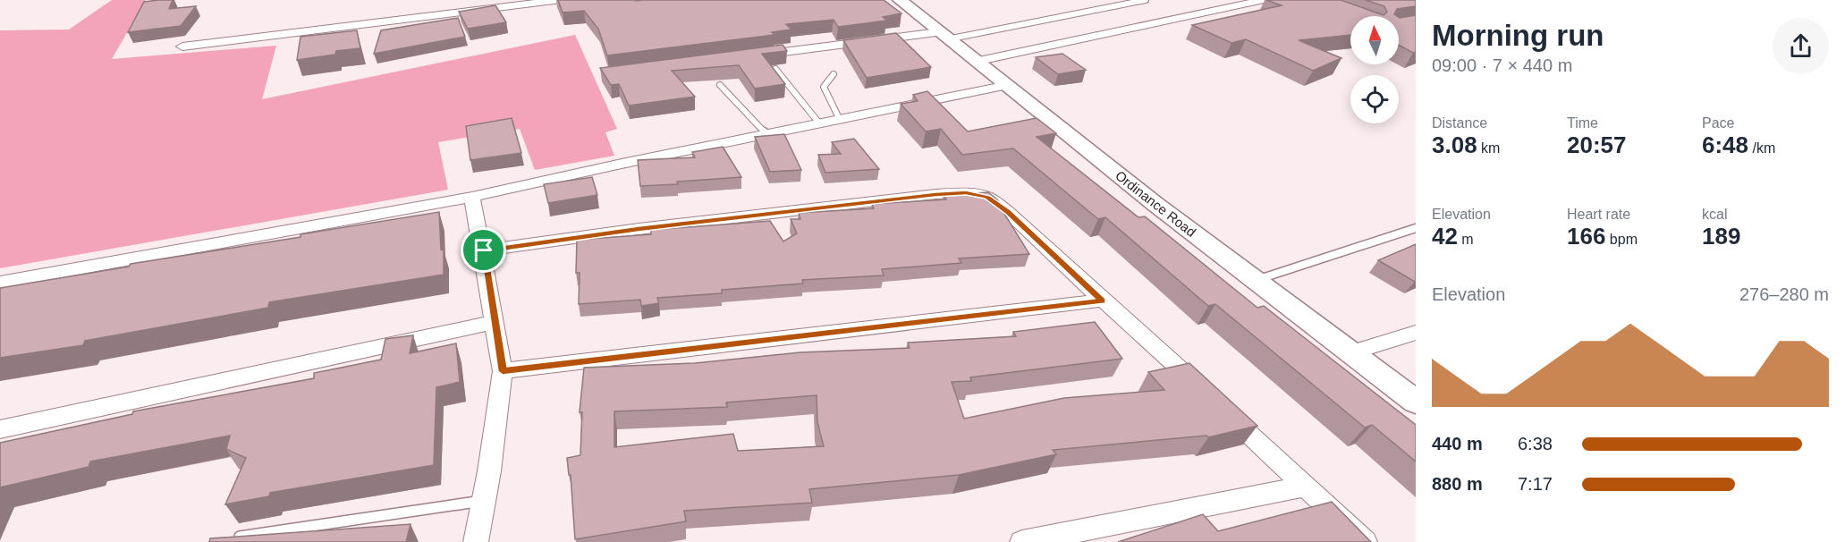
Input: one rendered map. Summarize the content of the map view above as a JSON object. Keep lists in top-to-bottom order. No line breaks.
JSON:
{"streets":{"street":["Ordinance Road"]},"north":"top","page":{"heading":["Morning run","09:00 · 7 × 440 m"],"stats":[["Distance","3.08 km"],["Time","20:57"],["Pace","6:48 /km"],["Elevation","42 m"],["Heart rate","166 bpm"],["kcal","189"]],"chart":["Elevation","276–280 m"],"list":[{"name":"440 m","note":"6:38"},{"name":"880 m","note":"7:17"}]}}
